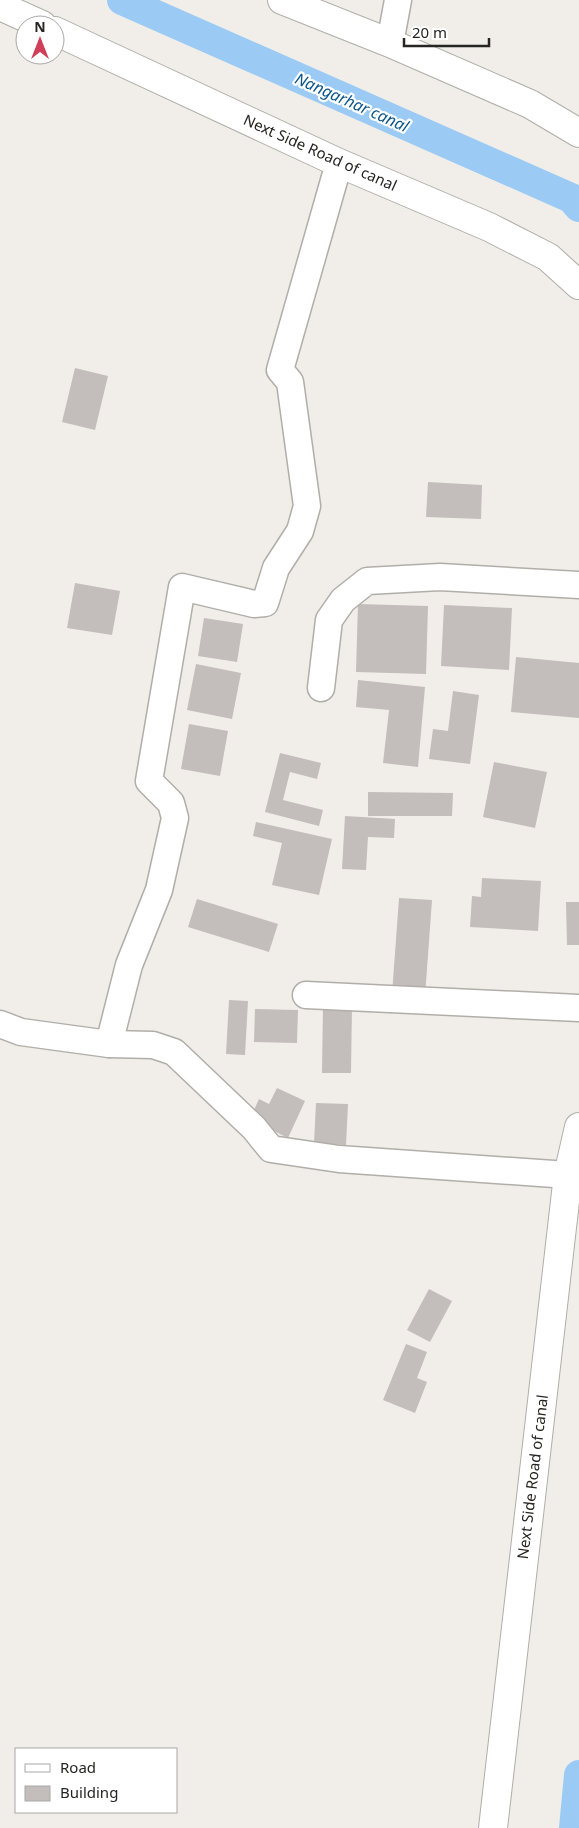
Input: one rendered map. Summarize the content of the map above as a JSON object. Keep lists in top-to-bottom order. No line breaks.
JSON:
{"streets":{"street":["Next Side Road of canal"]},"water":["Nangarhar canal"],"legend":["Road","Building"],"scale_bar":"20 m","north":"top"}
